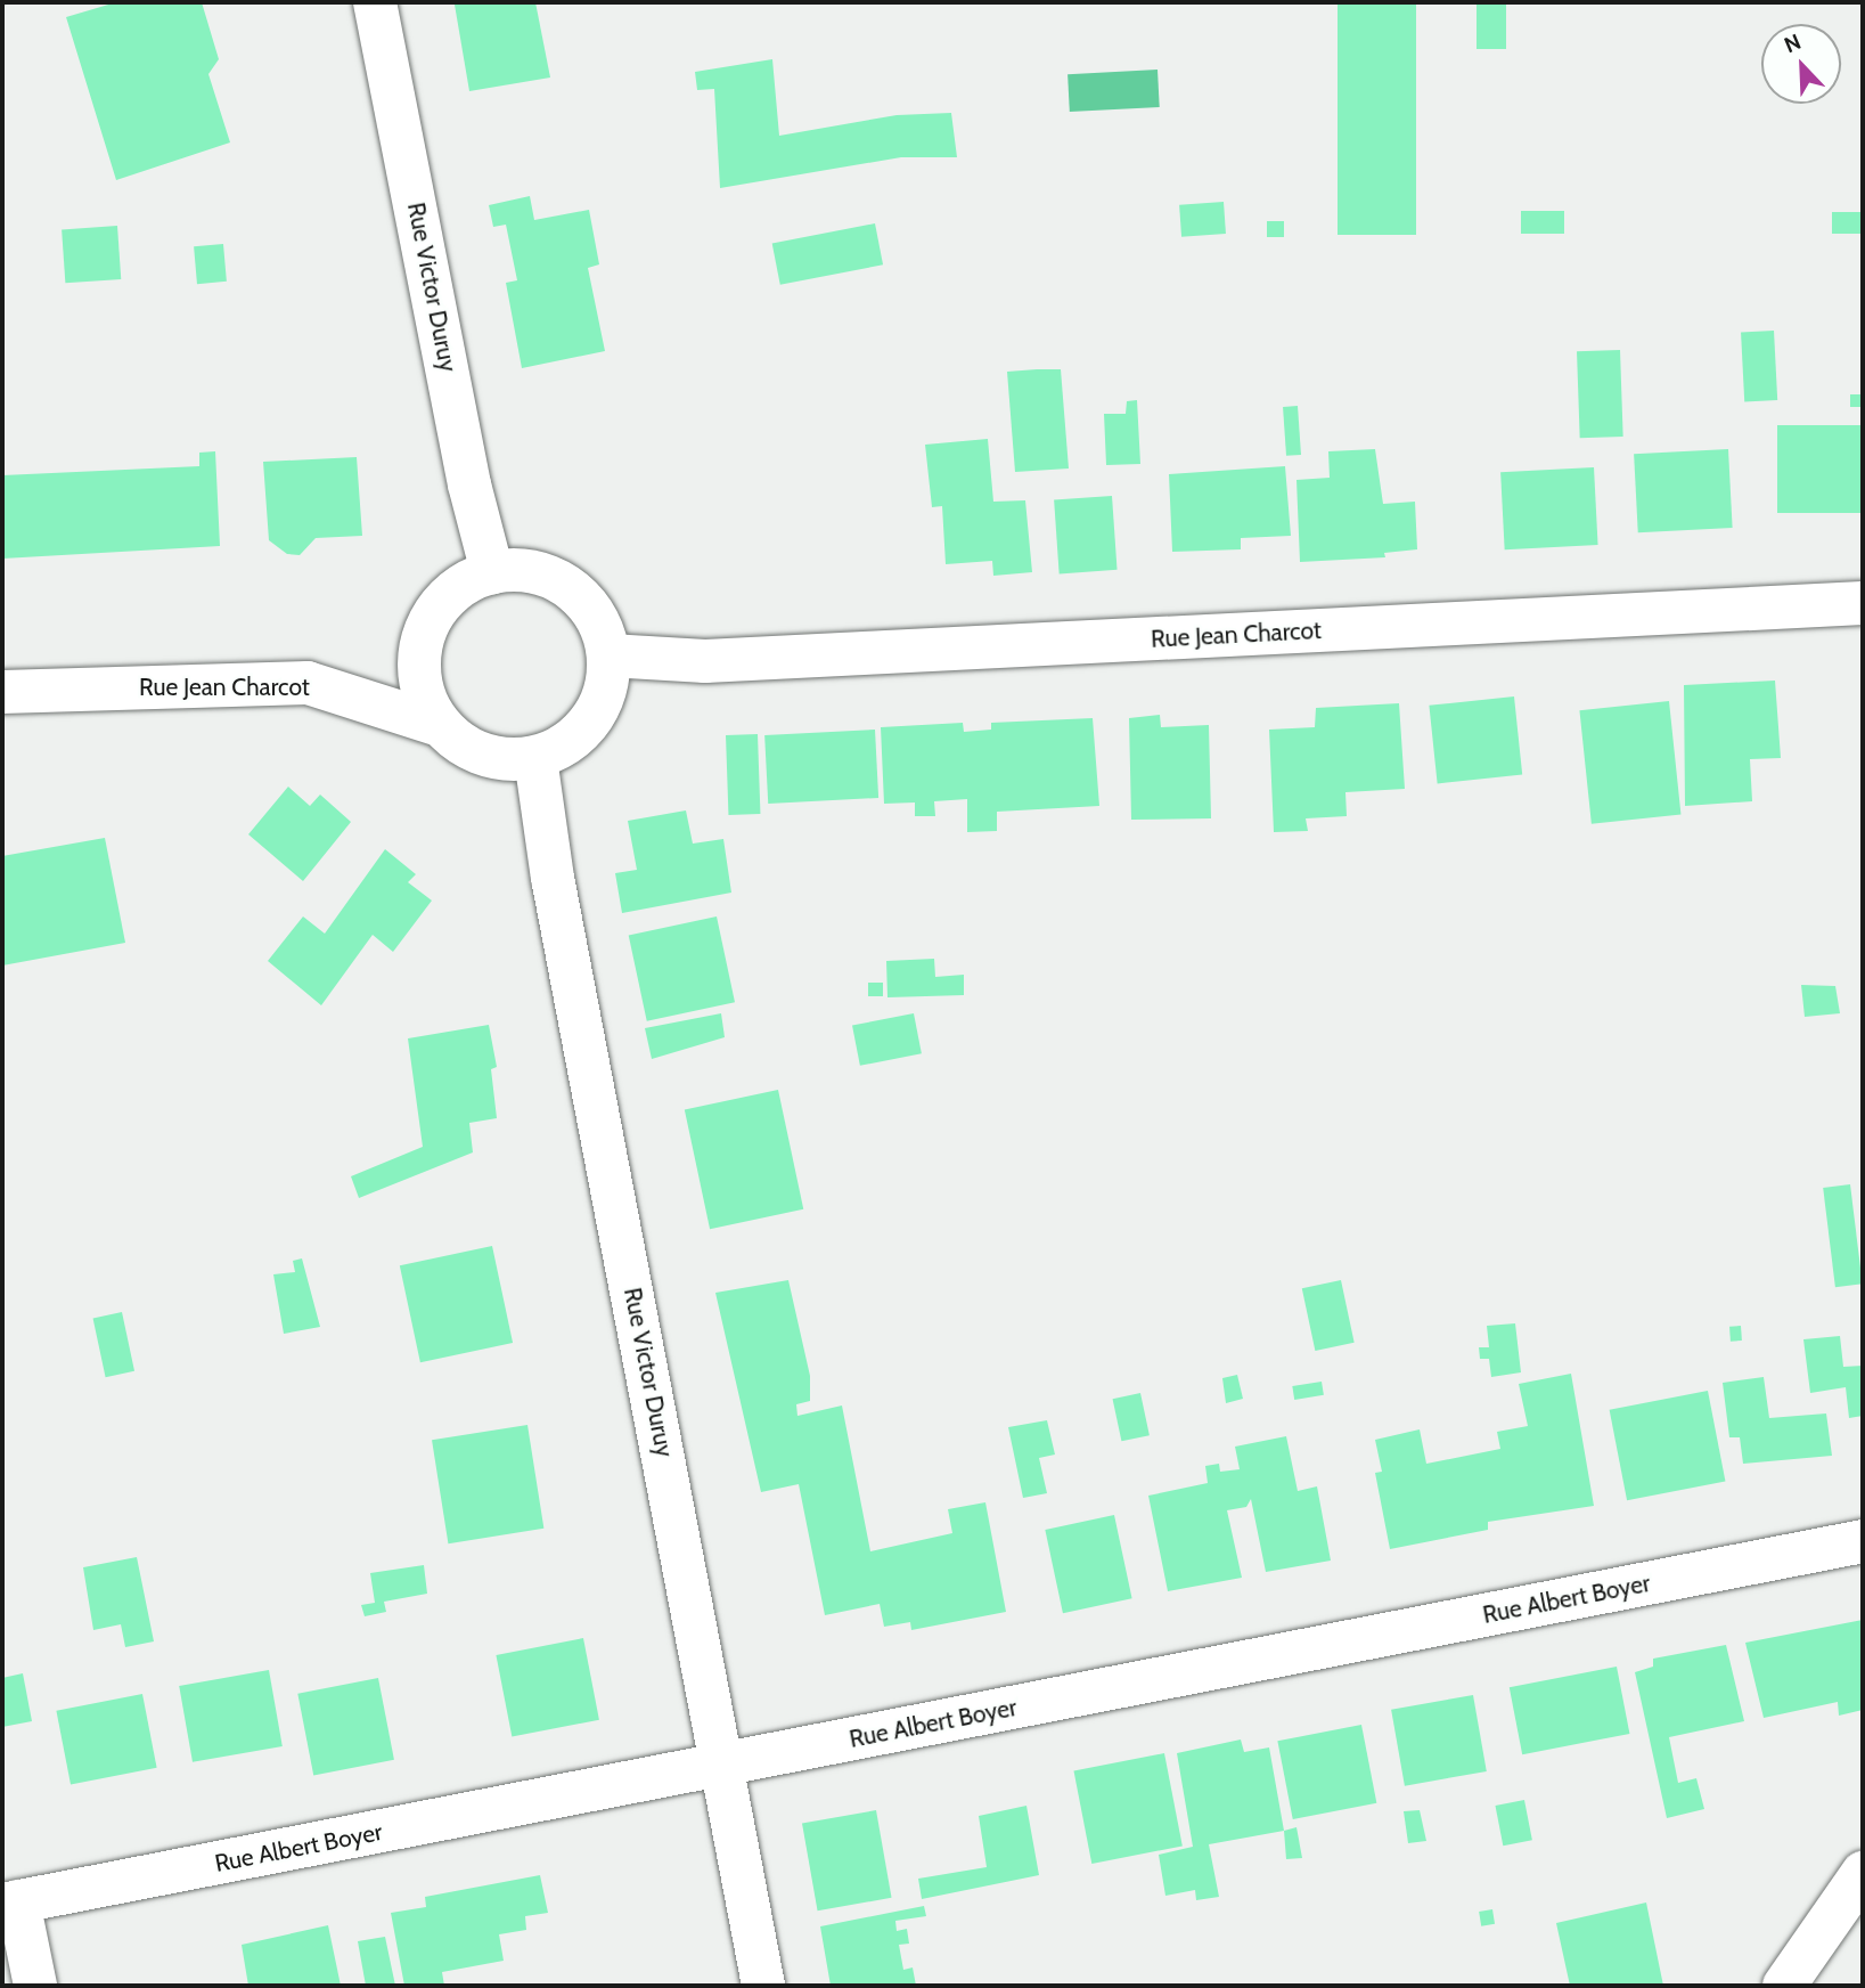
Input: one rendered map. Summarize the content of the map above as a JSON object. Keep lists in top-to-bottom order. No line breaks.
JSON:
{"streets":{"street":["Rue Victor Duruy","Rue Jean Charcot","Rue Albert Boyer"]},"crossings":[["Rue Victor Duruy","Rue Jean Charcot"],["Rue Victor Duruy","Rue Albert Boyer"]],"north":"top left"}
